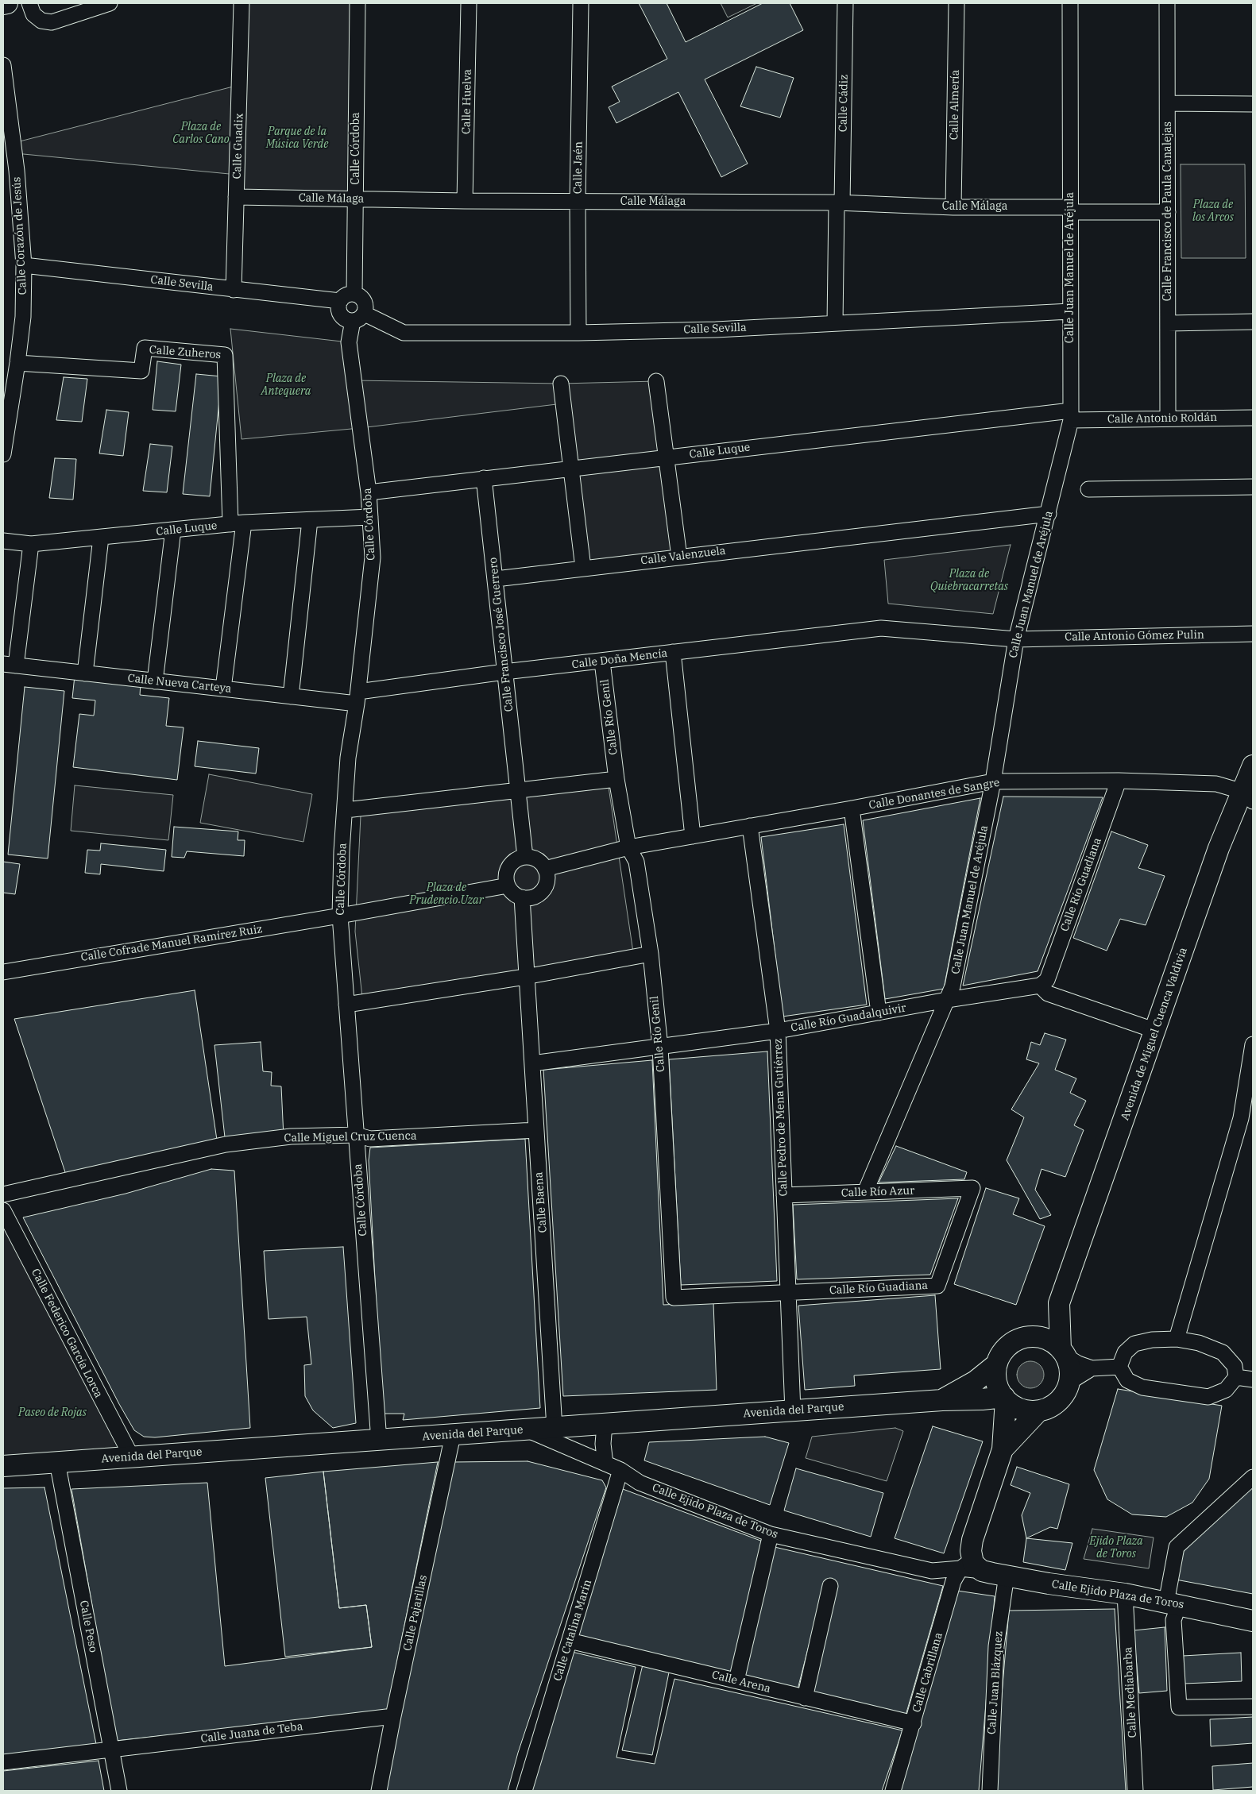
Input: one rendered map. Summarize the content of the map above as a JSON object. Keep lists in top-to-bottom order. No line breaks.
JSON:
{"streets":{"street":["Calle Huelva","Calle Cádiz","Calle Almería","Calle Guadix","Calle Córdoba","Calle Jaén","Calle Málaga","Calle Francisco de Paula Canalejas","Calle Corazón de Jesús","Calle Juan Manuel de Aréjula","Calle Sevilla","Calle Zuheros","Calle Antonio Roldán","Calle Luque","Calle Valenzuela","Calle Francisco José Guerrero","Calle Antonio Gómez Pulin","Calle Doña Mencía","Calle Nueva Carteya","Calle Río Genil","Calle Donantes de Sangre","Calle Río Guadiana","Calle Cofrade Manuel Ramírez Ruiz","Calle Río Guadalquivir","Avenida de Miguel Cuenca Valdivia","Calle Pedro de Mena Gutiérrez","Calle Miguel Cruz Cuenca","Calle Río Azur","Calle Baena","Calle Federico García Lorca","Avenida del Parque","Calle Ejido Plaza de Toros","Calle Pajarillas","Calle Peso","Calle Catalina Marín","Calle Cabrillana","Calle Arena","Calle Juan Blázquez","Calle Mediabarba","Calle Juana de Teba"]},"crossings":[["Calle Huelva","Calle Málaga"],["Calle Cádiz","Calle Málaga"],["Calle Cádiz","Calle Sevilla"],["Calle Almería","Calle Málaga"],["Calle Guadix","Calle Málaga"],["Calle Guadix","Calle Sevilla"],["Calle Córdoba","Calle Málaga"],["Calle Córdoba","Calle Sevilla"],["Calle Córdoba","Calle Luque"],["Calle Córdoba","Calle Doña Mencía"],["Calle Córdoba","Calle Nueva Carteya"],["Calle Córdoba","Calle Cofrade Manuel Ramírez Ruiz"],["Calle Córdoba","Calle Miguel Cruz Cuenca"],["Calle Córdoba","Avenida del Parque"],["Calle Jaén","Calle Málaga"],["Calle Jaén","Calle Sevilla"],["Calle Málaga","Calle Francisco de Paula Canalejas"],["Calle Málaga","Calle Juan Manuel de Aréjula"],["Calle Francisco de Paula Canalejas","Calle Antonio Roldán"],["Calle Corazón de Jesús","Calle Sevilla"],["Calle Corazón de Jesús","Calle Zuheros"],["Calle Juan Manuel de Aréjula","Calle Sevilla"],["Calle Juan Manuel de Aréjula","Calle Antonio Roldán"],["Calle Juan Manuel de Aréjula","Calle Luque"],["Calle Juan Manuel de Aréjula","Calle Valenzuela"],["Calle Juan Manuel de Aréjula","Calle Antonio Gómez Pulin"],["Calle Juan Manuel de Aréjula","Calle Doña Mencía"],["Calle Juan Manuel de Aréjula","Calle Donantes de Sangre"],["Calle Juan Manuel de Aréjula","Calle Río Guadalquivir"],["Calle Juan Manuel de Aréjula","Calle Río Azur"],["Calle Zuheros","Calle Luque"],["Calle Antonio Roldán","Calle Luque"],["Calle Luque","Calle Francisco José Guerrero"],["Calle Valenzuela","Calle Francisco José Guerrero"],["Calle Francisco José Guerrero","Calle Doña Mencía"],["Calle Francisco José Guerrero","Calle Donantes de Sangre"],["Calle Francisco José Guerrero","Calle Baena"],["Calle Antonio Gómez Pulin","Calle Doña Mencía"],["Calle Doña Mencía","Calle Nueva Carteya"],["Calle Doña Mencía","Calle Río Genil"],["Calle Río Genil","Calle Donantes de Sangre"],["Calle Río Genil","Calle Río Guadiana"],["Calle Río Genil","Calle Río Guadalquivir"],["Calle Río Genil","Calle Pedro de Mena Gutiérrez"],["Calle Donantes de Sangre","Calle Río Guadiana"],["Calle Donantes de Sangre","Avenida de Miguel Cuenca Valdivia"],["Calle Donantes de Sangre","Calle Pedro de Mena Gutiérrez"],["Calle Donantes de Sangre","Calle Baena"],["Calle Río Guadiana","Calle Río Guadalquivir"],["Calle Río Guadiana","Calle Pedro de Mena Gutiérrez"],["Calle Río Guadiana","Calle Río Azur"],["Calle Río Guadalquivir","Calle Pedro de Mena Gutiérrez"],["Calle Río Guadalquivir","Calle Baena"],["Avenida de Miguel Cuenca Valdivia","Avenida del Parque"],["Calle Pedro de Mena Gutiérrez","Calle Río Azur"],["Calle Pedro de Mena Gutiérrez","Avenida del Parque"],["Calle Miguel Cruz Cuenca","Calle Baena"],["Calle Baena","Avenida del Parque"],["Calle Federico García Lorca","Avenida del Parque"],["Avenida del Parque","Calle Ejido Plaza de Toros"],["Avenida del Parque","Calle Pajarillas"],["Avenida del Parque","Calle Peso"],["Calle Ejido Plaza de Toros","Calle Catalina Marín"],["Calle Ejido Plaza de Toros","Calle Cabrillana"],["Calle Ejido Plaza de Toros","Calle Juan Blázquez"],["Calle Ejido Plaza de Toros","Calle Mediabarba"],["Calle Pajarillas","Calle Juana de Teba"],["Calle Peso","Calle Juana de Teba"],["Calle Catalina Marín","Calle Arena"],["Calle Cabrillana","Calle Arena"]],"parks":["Plaza de Carlos Cano","Parque de la Música Verde","Plaza de los Arcos","Plaza de Antequera","Plaza de Quiebracarretas","Plaza de Prudencio Uzar","Paseo de Rojas","Ejido Plaza de Toros"]}
